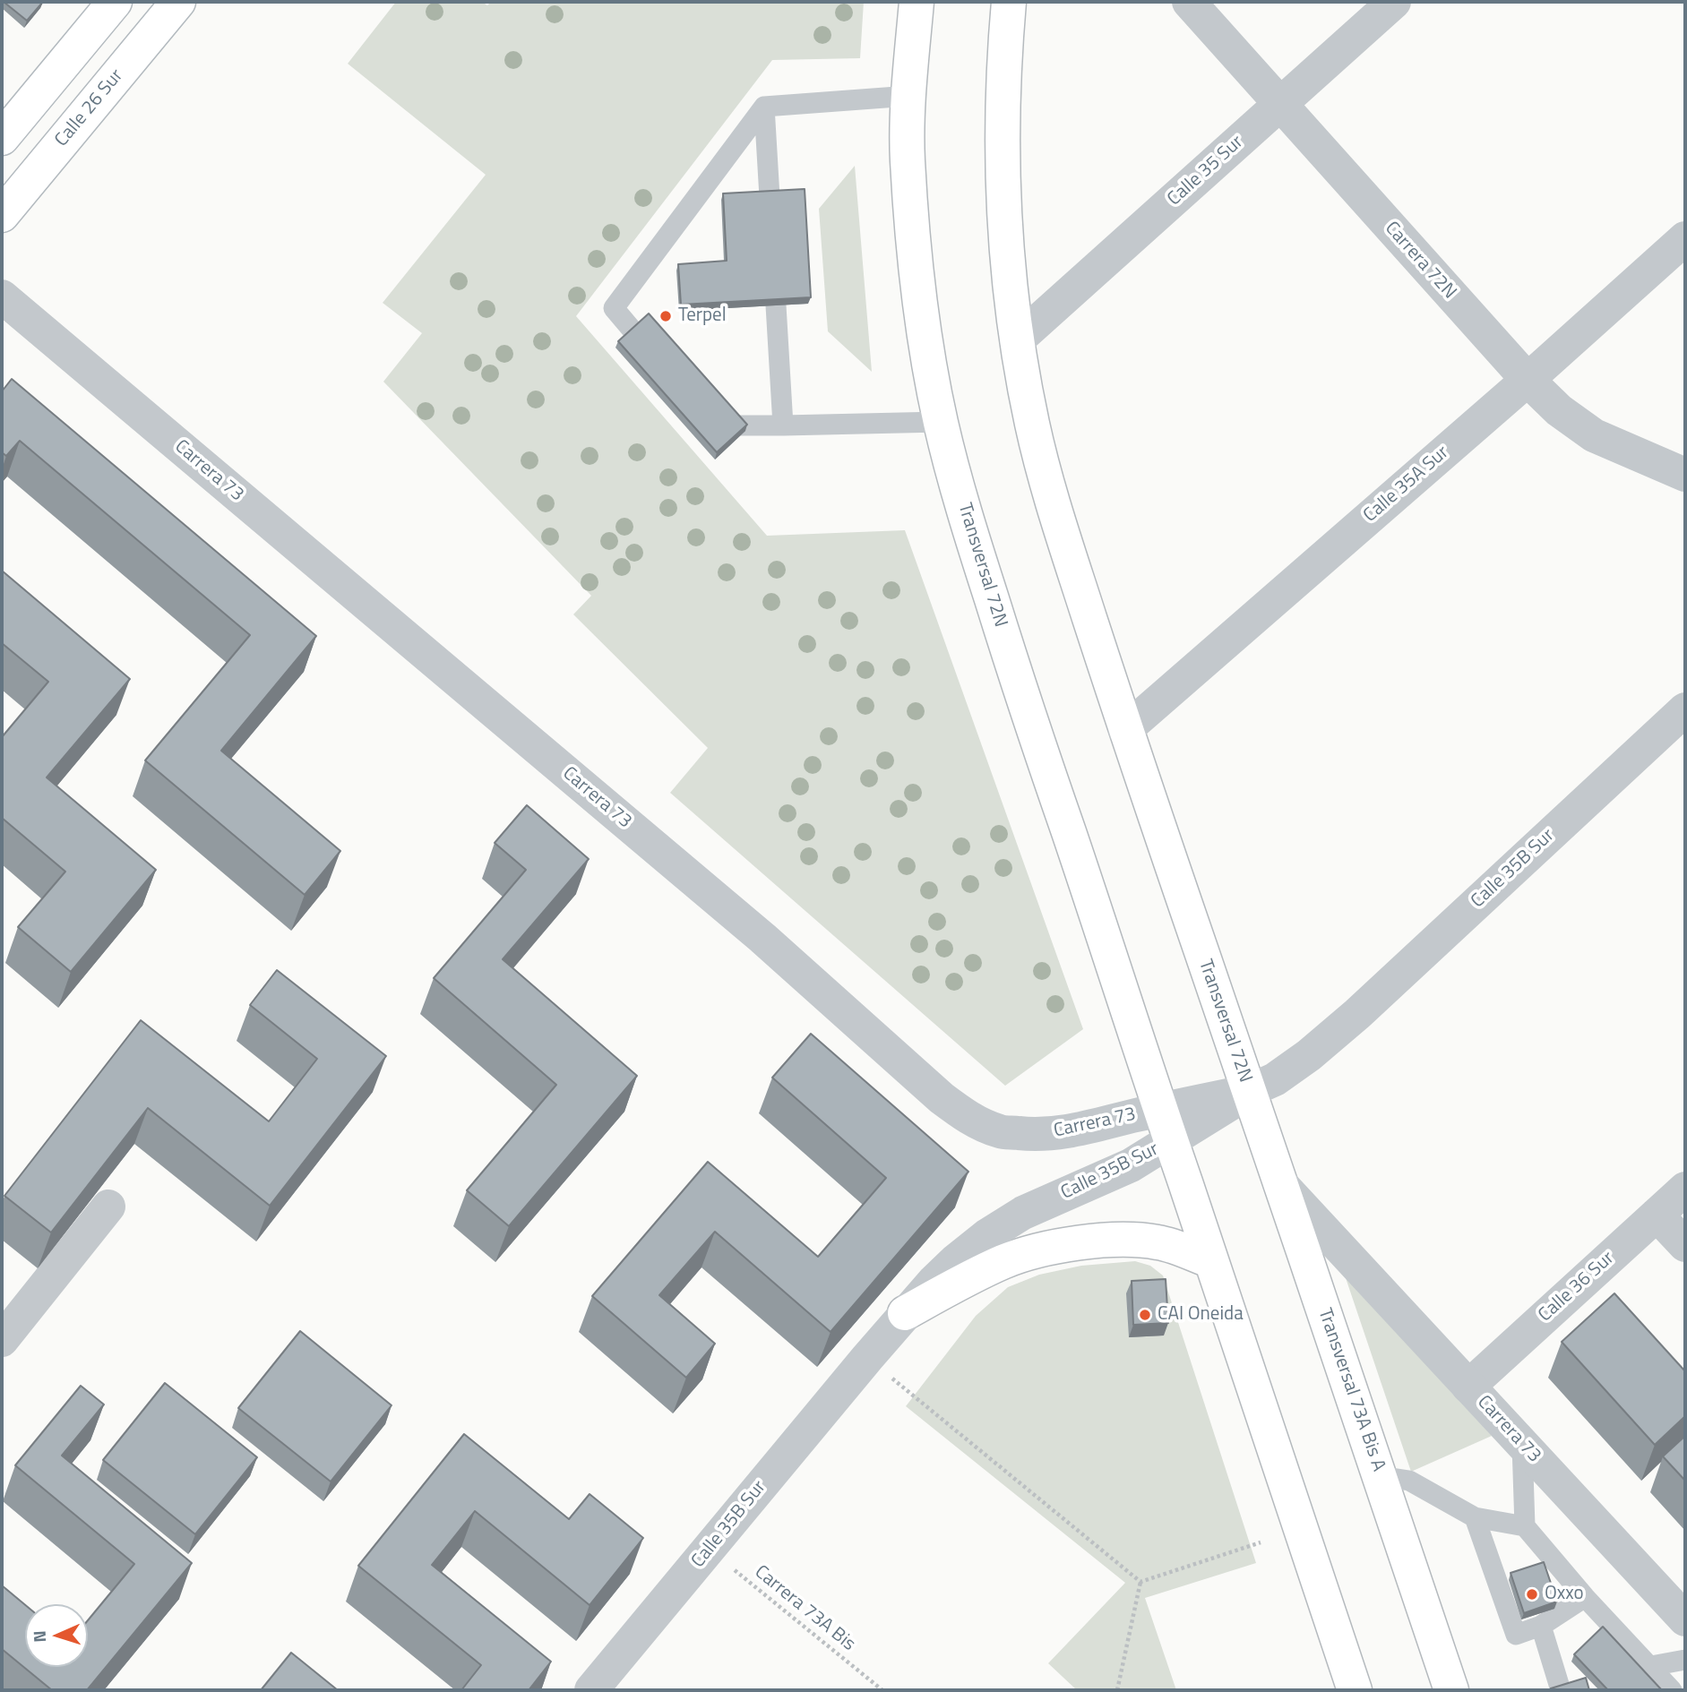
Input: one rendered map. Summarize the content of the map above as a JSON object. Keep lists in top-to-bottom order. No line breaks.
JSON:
{"streets":{"main road":["Calle 26 Sur","Transversal 72N","Transversal 73A Bis A"],"street":["Calle 35 Sur","Carrera 72N","Carrera 73","Calle 35A Sur","Calle 35B Sur","Calle 36 Sur"],"path":["Carrera 73A Bis"]},"crossings":[["Calle 35 Sur","Carrera 72N"],["Calle 35 Sur","Transversal 72N"],["Carrera 72N","Calle 35A Sur"],["Carrera 73","Transversal 72N"],["Carrera 73","Calle 35B Sur"],["Carrera 73","Calle 36 Sur"],["Carrera 73","Transversal 73A Bis A"],["Calle 35A Sur","Transversal 72N"],["Transversal 72N","Calle 35B Sur"],["Transversal 72N","Transversal 73A Bis A"],["Calle 35B Sur","Transversal 73A Bis A"],["Calle 35B Sur","Carrera 73A Bis"]],"places":["Terpel","CAI Oneida","Oxxo"],"north":"left"}
